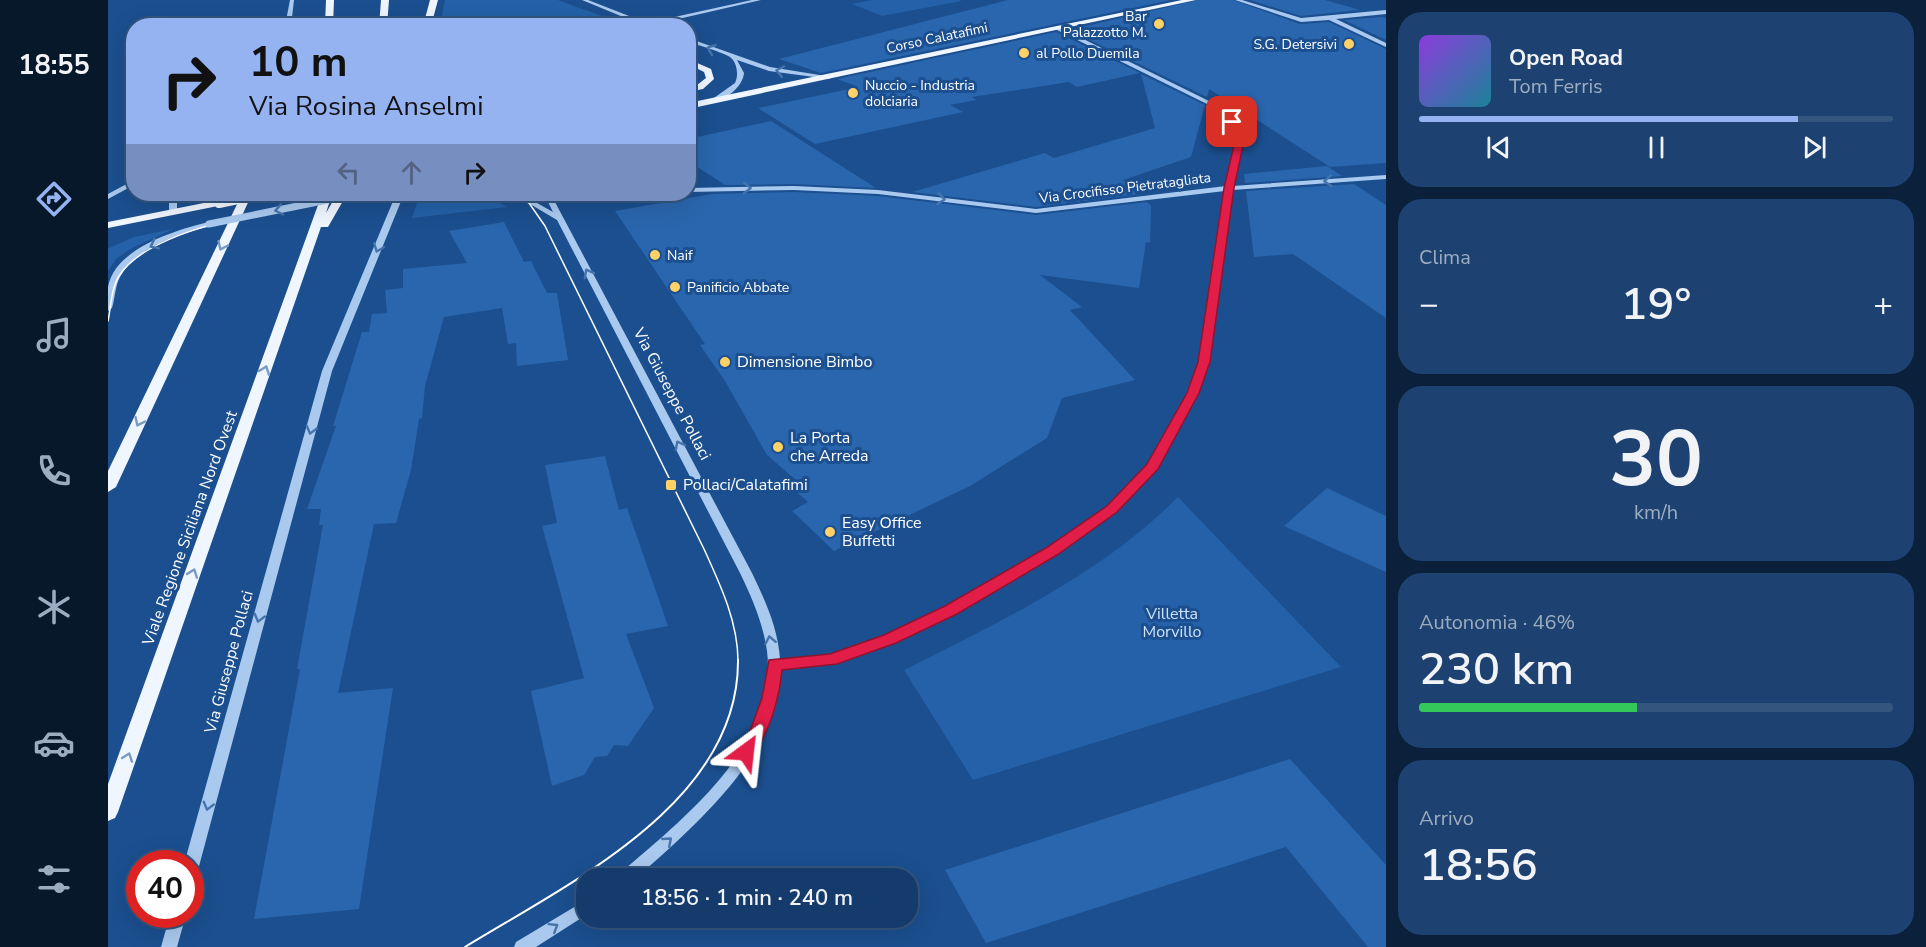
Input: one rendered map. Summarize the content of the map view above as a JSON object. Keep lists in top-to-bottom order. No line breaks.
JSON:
{"streets":{"main road":["Corso Calatafimi","Viale Regione Siciliana Nord Ovest"],"street":["Via Crocifisso Pietratagliata","Via Giuseppe Pollaci"]},"parks":["Villetta Morvillo"],"places":{"other":["Bar Palazzotto M.","S.G. Detersivi","al Pollo Duemila","Nuccio - Industria dolciaria","Naif","Panificio Abbate","Dimensione Bimbo","La Porta che Arreda","Easy Office Buffetti"],"transit":["Pollaci/Calatafimi"]},"page":{"tabs":"18:55","turn":["10 m","Via Rosina Anselmi"],"song":["Open Road","Tom Ferris"],"tile":["Clima",["30","km/h"],["Autonomia · 46%","230 km"],["Arrivo","18:56"]],"heat":["−","19°","+"],"limit":"40","trip":"18:56 · 1 min · 240 m"}}
